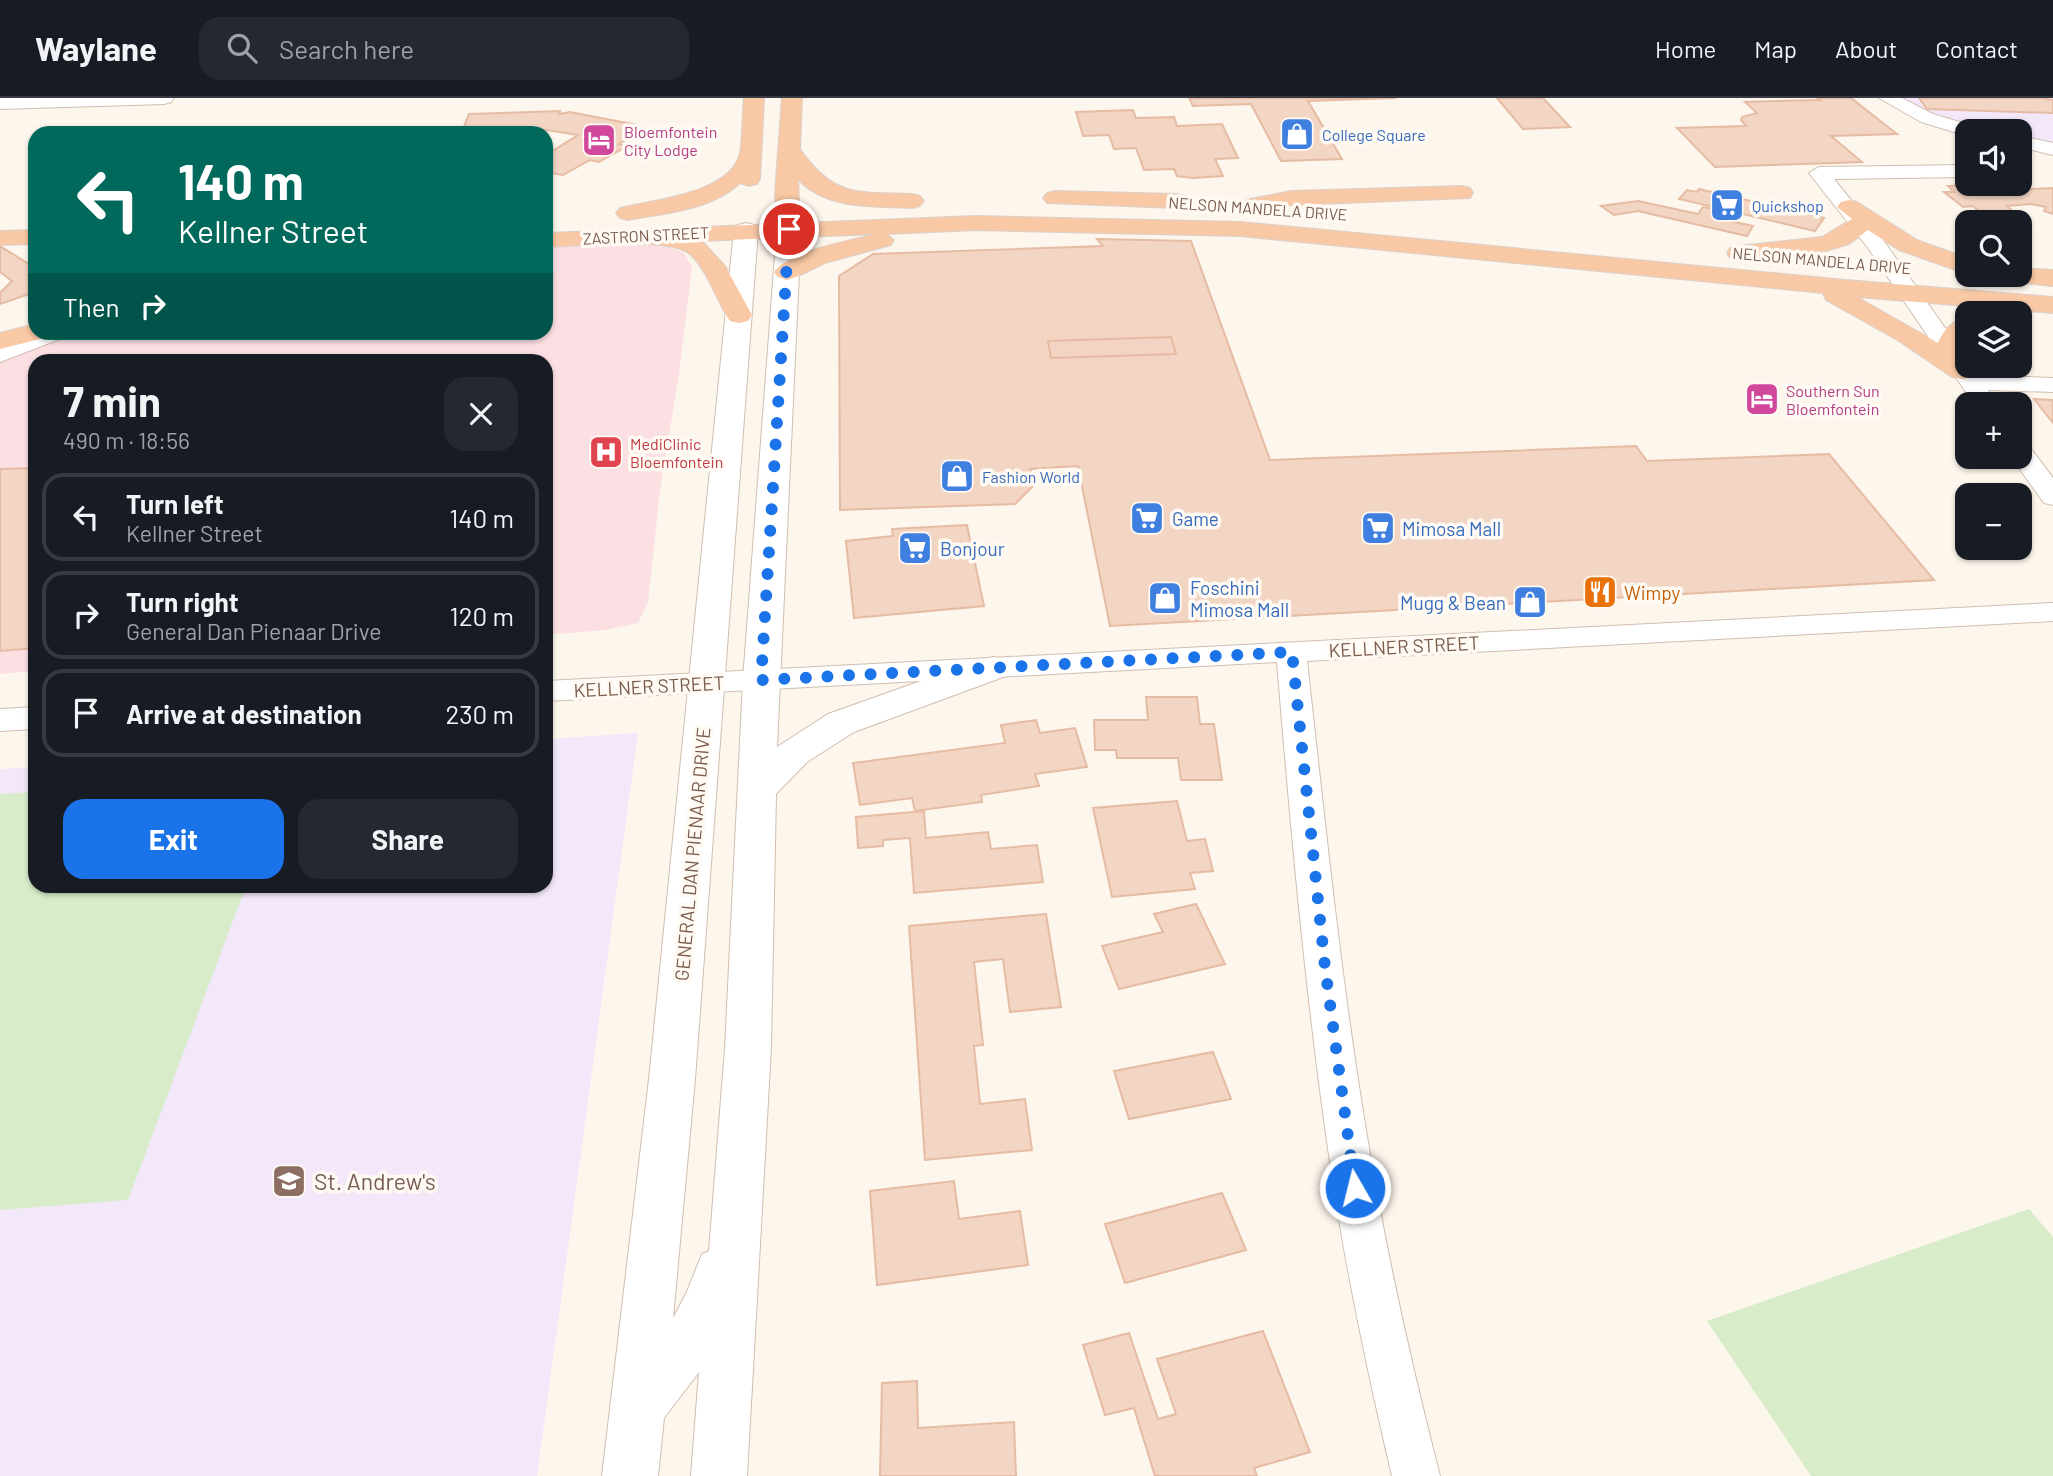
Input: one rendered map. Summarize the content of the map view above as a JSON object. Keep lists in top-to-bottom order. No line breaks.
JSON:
{"streets":{"highway":["NELSON MANDELA DRIVE","ZASTRON STREET"],"street":["KELLNER STREET","GENERAL DAN PIENAAR DRIVE"]},"crossings":[["NELSON MANDELA DRIVE","ZASTRON STREET"],["NELSON MANDELA DRIVE","GENERAL DAN PIENAAR DRIVE"],["ZASTRON STREET","GENERAL DAN PIENAAR DRIVE"],["KELLNER STREET","GENERAL DAN PIENAAR DRIVE"]],"places":{"shop":["College Square","Fashion World","Foschini Mimosa Mall","Mugg & Bean"],"hotel":["Bloemfontein City Lodge","Southern Sun Bloemfontein"],"supermarket":["Quickshop","Game","Mimosa Mall","Bonjour"],"hospital":["MediClinic Bloemfontein"],"restaurant":["Wimpy"],"school or university":["St. Andrew's"]},"page":{"header":"Waylane","search":"Search here","nav":["Home","Map","About","Contact"],"map_buttons":["+","−"],"turn":["140 m","Kellner Street"],"then":"Then","heading":["7 min","490 m · 18:56"],"list":[{"name":"Turn left","note":"Kellner Street","value":"140 m"},{"name":"Turn right","note":"General Dan Pienaar Drive","value":"120 m"},{"name":"Arrive at destination","value":"230 m"}],"buttons":["Exit","Share"]}}
